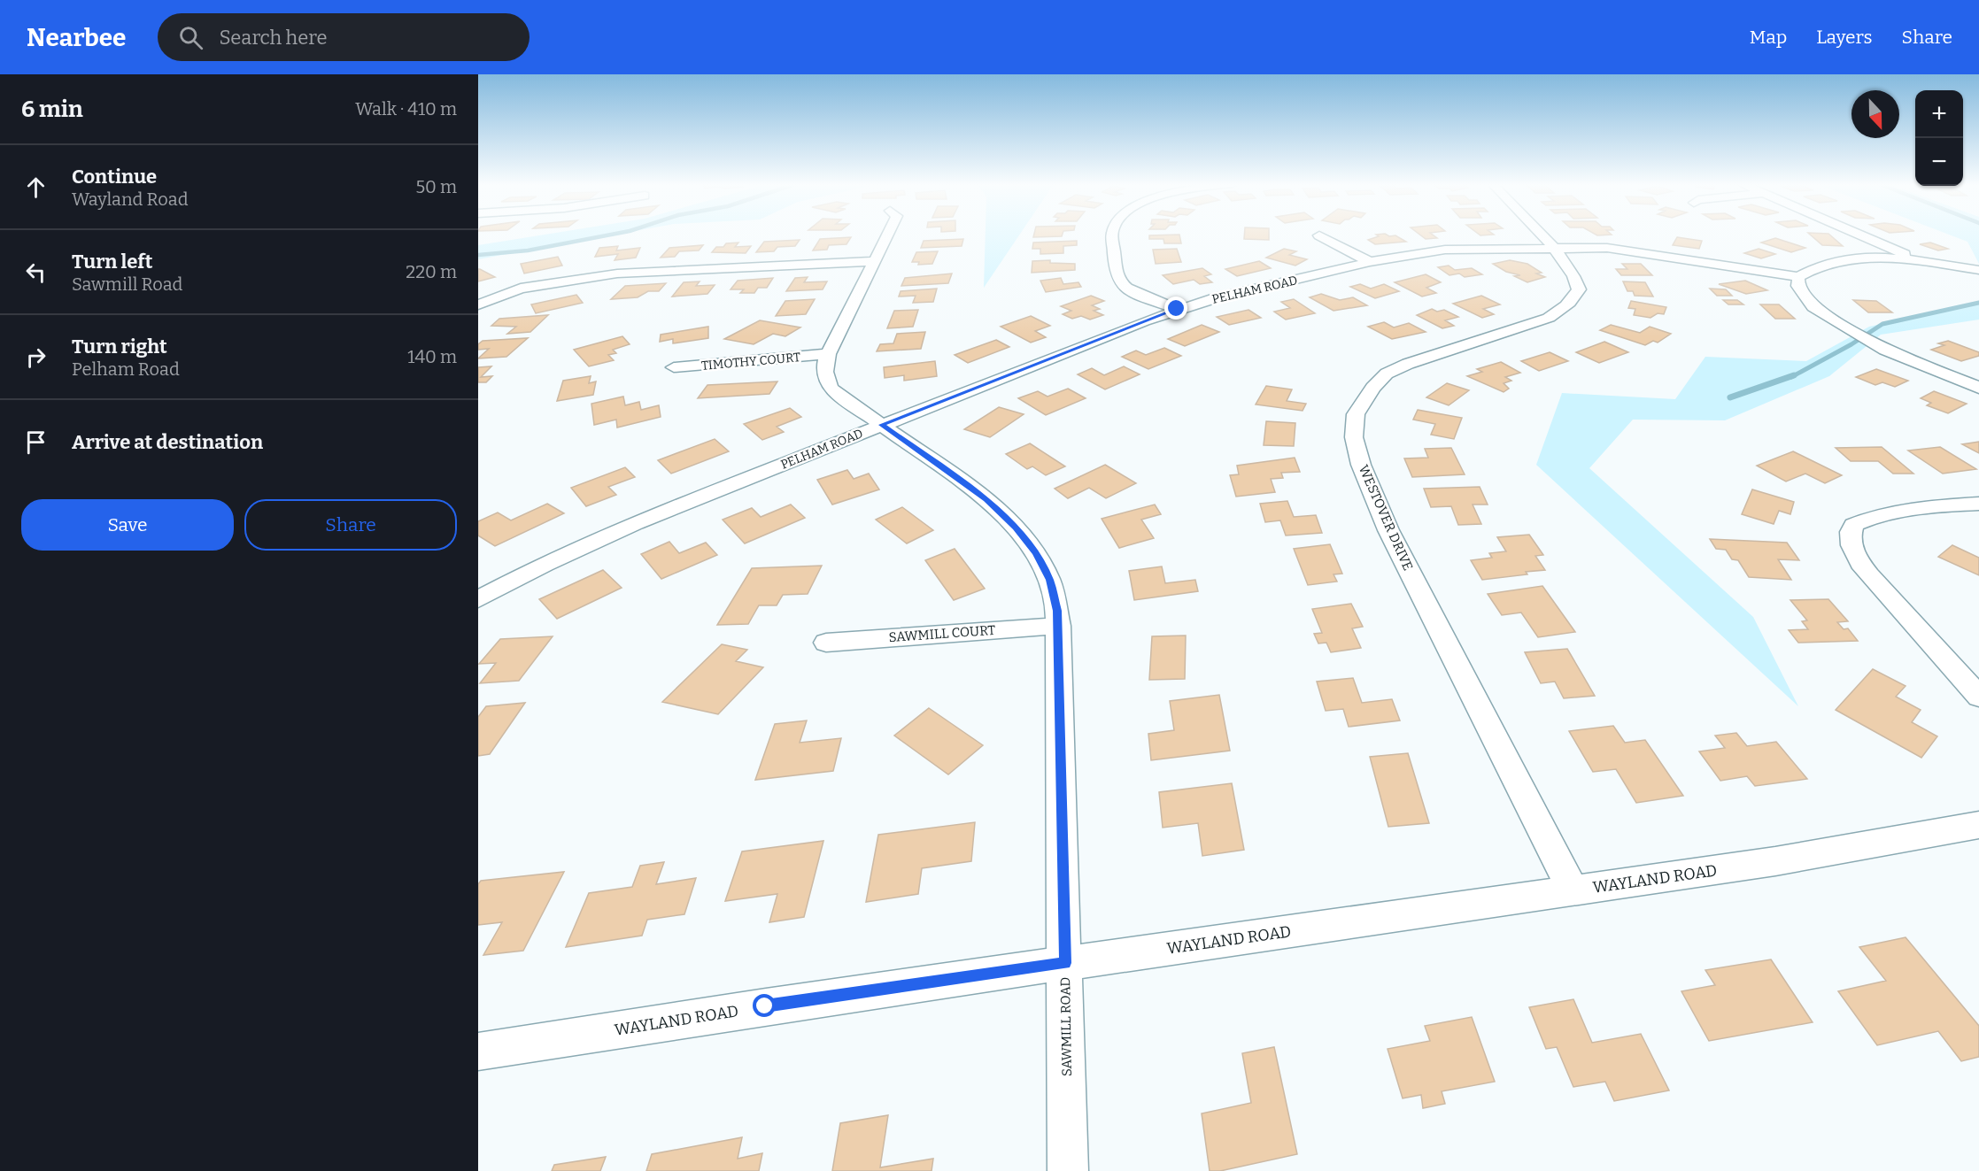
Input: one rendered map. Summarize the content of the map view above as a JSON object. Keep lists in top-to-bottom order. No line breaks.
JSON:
{"streets":{"street":["PELHAM ROAD","TIMOTHY COURT","WESTOVER DRIVE","SAWMILL COURT","WAYLAND ROAD","SAWMILL ROAD"]},"crossings":[["PELHAM ROAD","WESTOVER DRIVE"],["PELHAM ROAD","SAWMILL ROAD"],["TIMOTHY COURT","SAWMILL ROAD"],["WESTOVER DRIVE","WAYLAND ROAD"],["SAWMILL COURT","SAWMILL ROAD"],["WAYLAND ROAD","SAWMILL ROAD"]],"north":"bottom","page":{"header":"Nearbee","search":"Search here","nav":["Map","Layers","Share"],"heading":["6 min","Walk · 410 m"],"map_buttons":["+","−"],"list":[["Continue","Wayland Road","50 m"],["Turn left","Sawmill Road","220 m"],["Turn right","Pelham Road","140 m"],"Arrive at destination"],"buttons":["Save","Share"]}}
